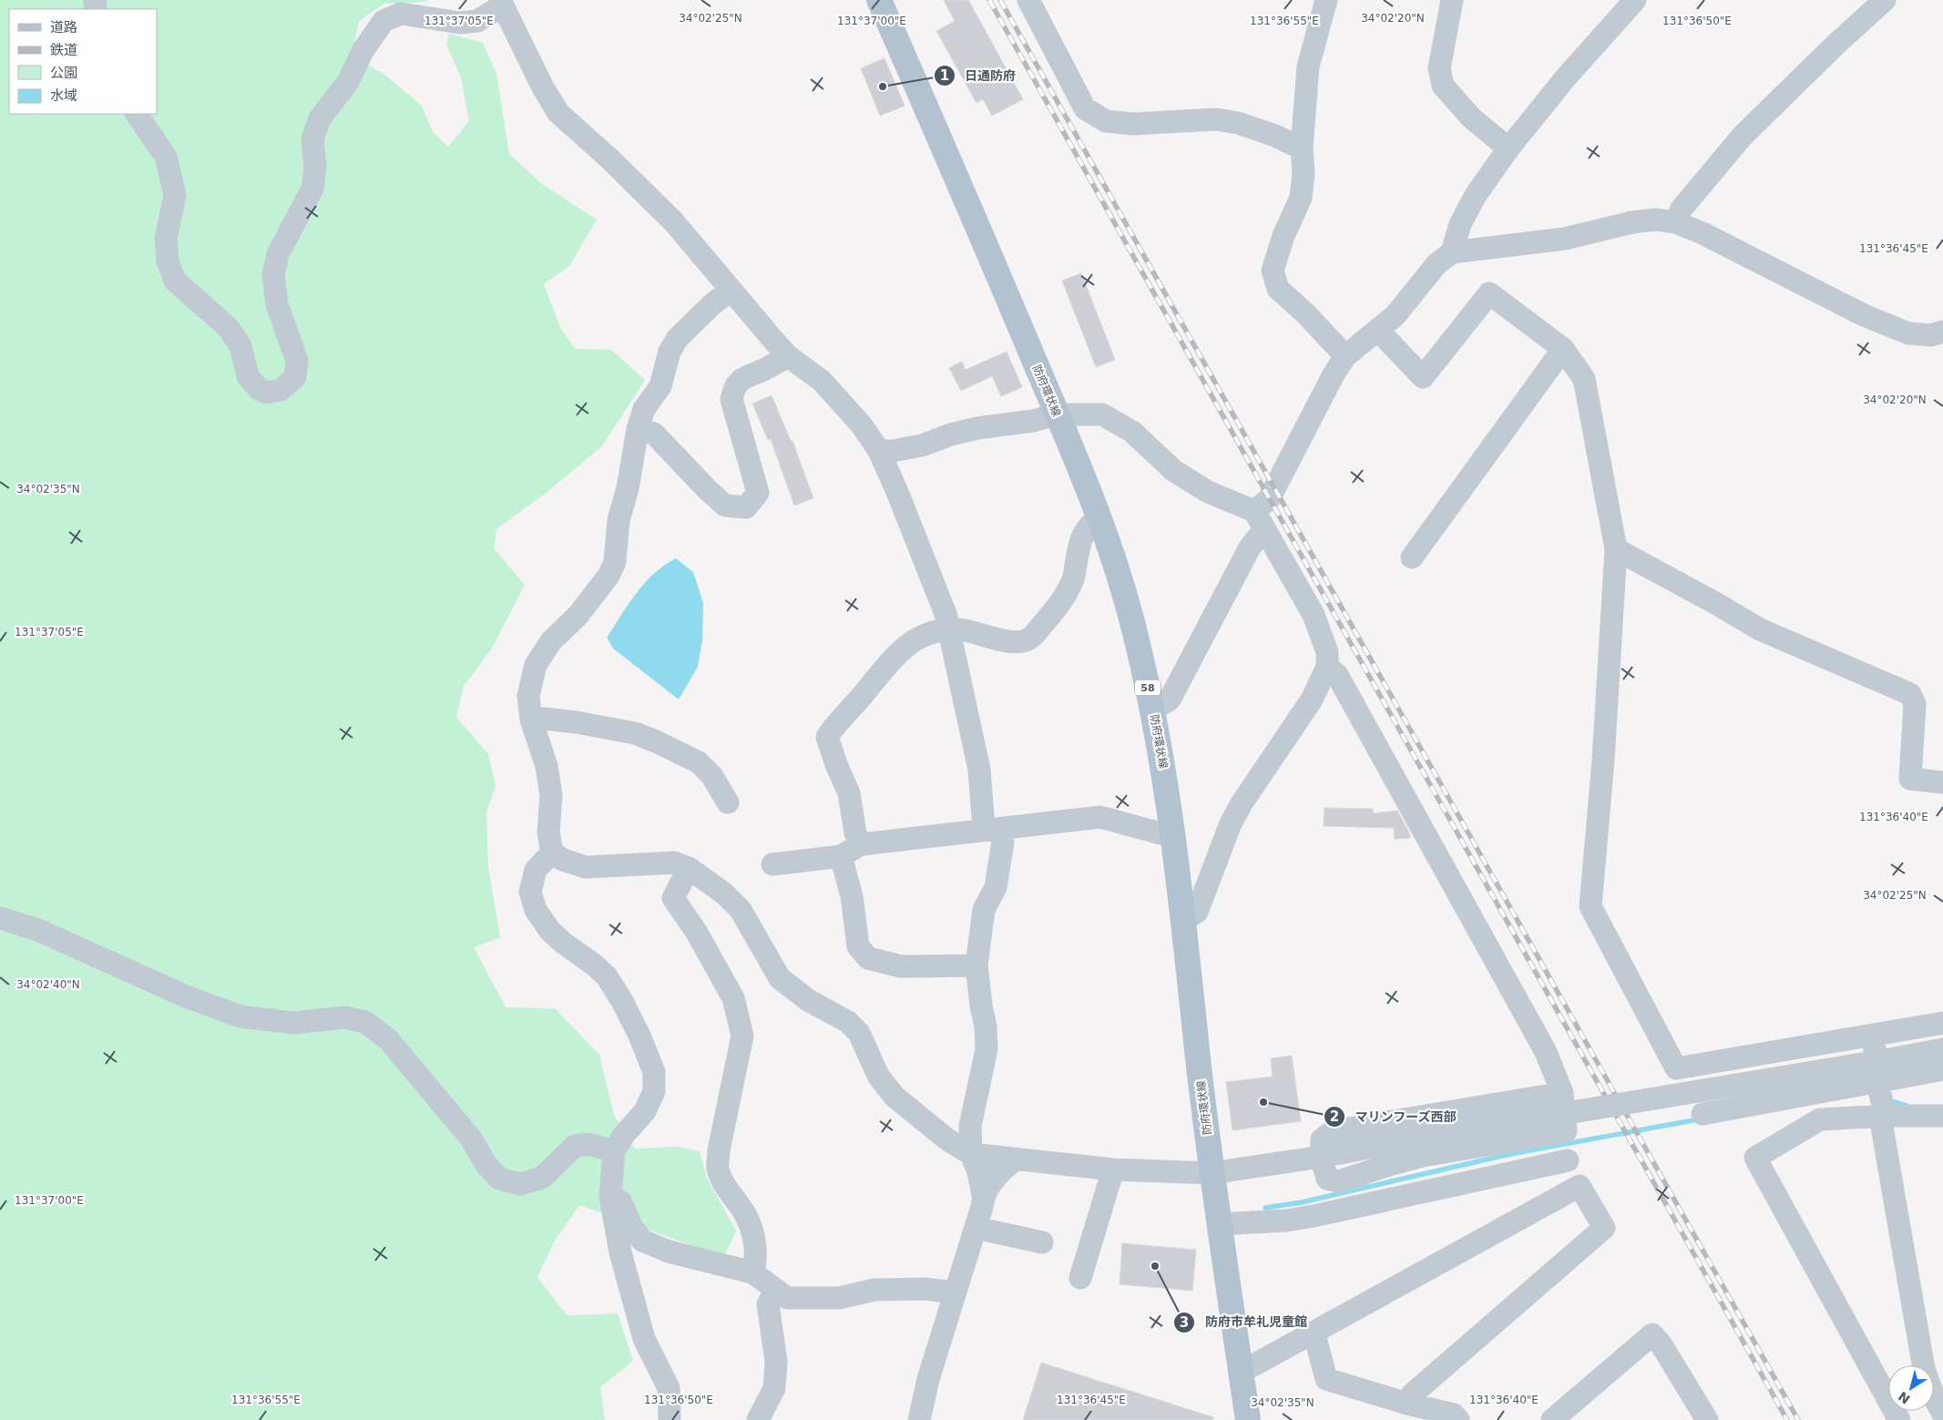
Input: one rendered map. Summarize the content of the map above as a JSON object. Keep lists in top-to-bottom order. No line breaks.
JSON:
{"streets":{"main road":["防府環状線","58"]},"places":["日通防府","マリンフーズ西部","防府市牟礼児童館"],"legend":["道路","鉄道","公園","水域"],"north":"bottom left","coordinates":["34°02'25\"N","34°02'20\"N","131°37'00\"E","131°37'05\"E","131°36'55\"E","131°36'50\"E","131°36'45\"E","34°02'35\"N","131°36'40\"E","34°02'40\"N"]}
